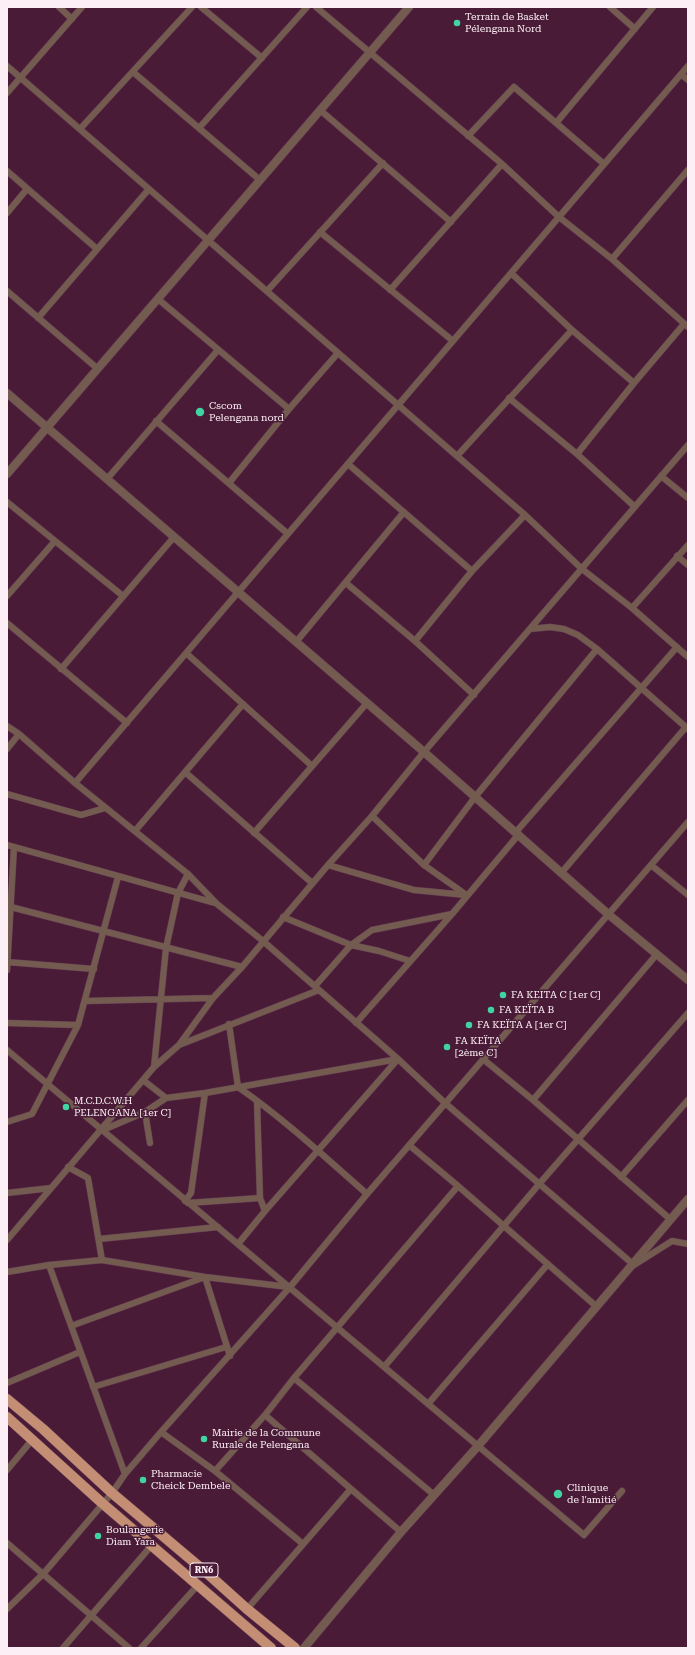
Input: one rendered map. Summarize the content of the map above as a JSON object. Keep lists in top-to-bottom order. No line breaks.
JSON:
{"streets":{"highway":["RN6"]},"places":["Terrain de Basket Pélengana Nord","Cscom Pelengana nord","FA KEITA C [1er C]","FA KEÏTA B","FA KEÏTA A [1er C]","FA KEÏTA [2ème C]","M.C.D.C.W.H PELENGANA [1er C]","Mairie de la Commune Rurale de Pelengana","Pharmacie Cheick Dembele","Clinique de l'amitié","Boulangerie Diam Yara"]}
